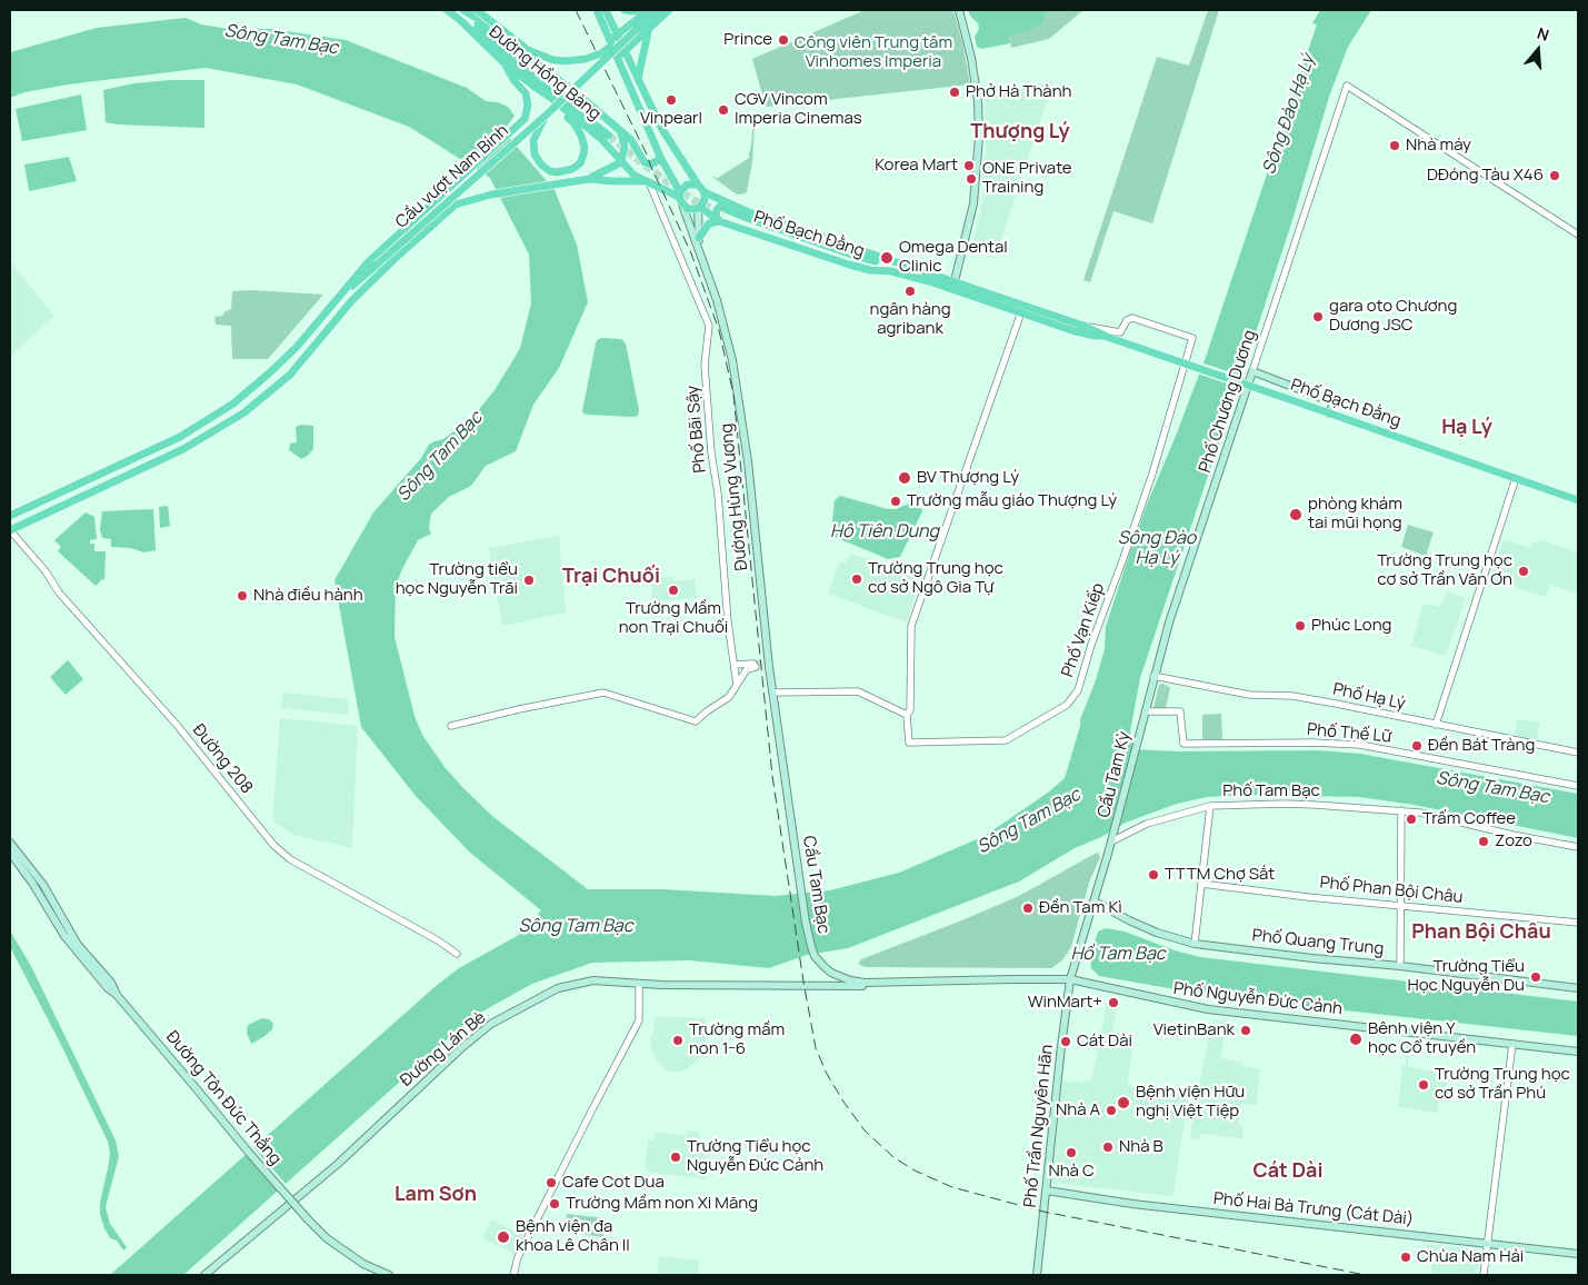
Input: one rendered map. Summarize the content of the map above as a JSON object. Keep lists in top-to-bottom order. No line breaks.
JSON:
{"streets":{"main road":["Đường Hồng Bàng","Cầu vượt Nam Bính","Phố Bạch Đằng","Phố Chương Dương","Đường Hùng Vương","Cầu Tam Kỳ","Cầu Tam Bạc","Phố Quang Trung","Phố Nguyễn Đức Cảnh","Đường Lán Bè","Đường Tôn Đức Thắng","Phố Trần Nguyên Hãn","Phố Hai Bà Trưng (Cát Dài)"],"street":["Phố Bãi Sậy","Phố Vạn Kiếp","Phố Hạ Lý","Phố Thế Lữ","Đường 208","Phố Tam Bạc","Phố Phan Bội Châu"]},"crossings":[["Đường Hồng Bàng","Cầu vượt Nam Bính"],["Đường Hồng Bàng","Phố Bạch Đằng"],["Đường Hồng Bàng","Phố Bãi Sậy"],["Đường Hồng Bàng","Đường Hùng Vương"],["Phố Bạch Đằng","Đường Hùng Vương"],["Phố Bạch Đằng","Phố Vạn Kiếp"],["Phố Chương Dương","Phố Hạ Lý"],["Phố Chương Dương","Phố Thế Lữ"],["Phố Chương Dương","Cầu Tam Kỳ"],["Đường Hùng Vương","Cầu Tam Bạc"],["Cầu Tam Kỳ","Phố Tam Bạc"],["Cầu Tam Bạc","Phố Nguyễn Đức Cảnh"],["Phố Nguyễn Đức Cảnh","Đường Lán Bè"],["Phố Nguyễn Đức Cảnh","Phố Trần Nguyên Hãn"],["Phố Trần Nguyên Hãn","Phố Hai Bà Trưng (Cát Dài)"]],"districts":["Thượng Lý","Hạ Lý","Trại Chuối","Phan Bội Châu","Cát Dài","Lam Sơn"],"water":["Sông Tam Bạc","Sông Đào Hạ Lý","Hô Tiên Dung","Hồ Tam Bạc"],"parks":["Công viên Trung tâm Vinhomes Imperia"],"places":["Prince","Phở Hà Thành","Vinpearl","CGV Vincom Imperia Cinemas","Nhà máy","Korea Mart","DĐóng Tàu X46","ONE Private Training","Omega Dental Clinic","ngân hàng agribank","gara oto Chương Dương JSC","BV Thượng Lý","Trường mẫu giáo Thượng Lý","phòng khám tai mũi họng","Trường Trung học cơ sở Trần Văn Ơn","Trường Trung học cơ sở Ngô Gia Tự","Trường tiểu học Nguyễn Trãi","Trường Mầm non Trại Chuối","Nhà điều hành","Phúc Long","Đền Bát Tràng","Trấm Coffee","Zozo","TTTM Chợ Sắt","Đền Tam Kì","Trường Tiểu Học Nguyễn Du","WinMart+","VietinBank","Bênh viện Y học Cổ truyền","Trường mầm non 1-6","Cát Dài","Trường Trung học cơ sở Trần Phú","Bệnh viện Hữu nghị Việt Tiệp","Nhà A","Nhà B","Nhà C","Trường Tiểu học Nguyễn Đức Cảnh","Cafe Cot Dua","Trường Mầm non Xi Măng","Bệnh viện đa khoa Lê Chân II","Chùa Nam Hải"],"north":"top"}
